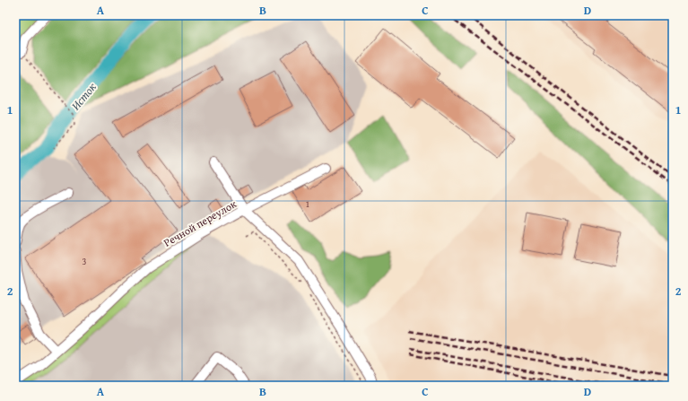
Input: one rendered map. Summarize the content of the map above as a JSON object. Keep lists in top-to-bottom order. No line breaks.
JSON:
{"streets":{"street":["Речной переулок"]},"water":["Исток"],"house_numbers":["1","3"],"grid":{"columns":["A","B","C","D"],"rows":["1","2"]}}
